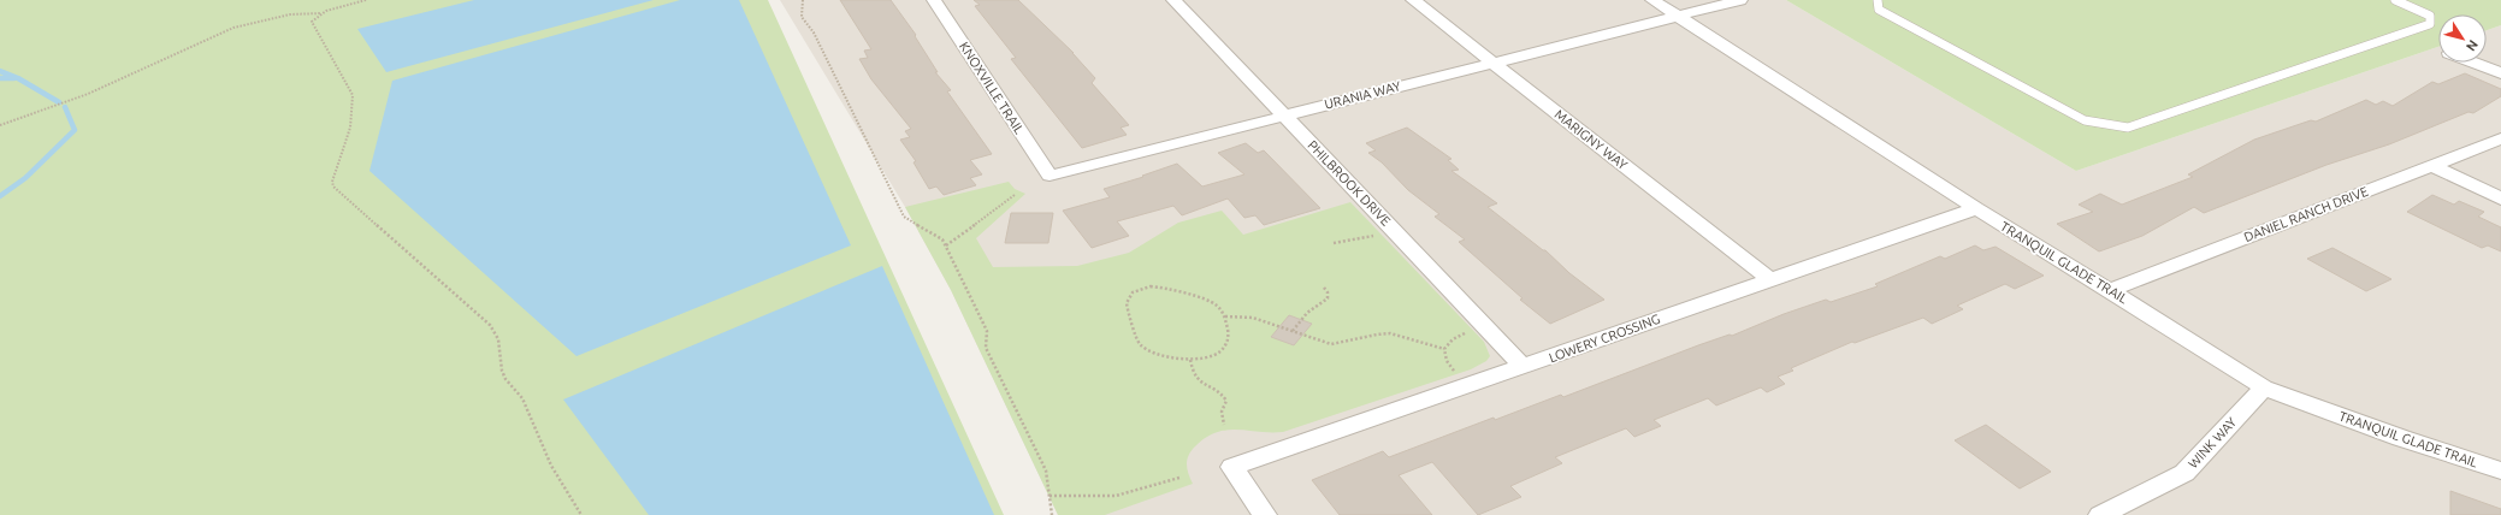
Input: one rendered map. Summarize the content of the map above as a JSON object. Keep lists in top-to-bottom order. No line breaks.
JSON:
{"streets":{"street":["KNOXVILLE TRAIL","URANIA WAY","MARIGNY WAY","PHILBROOK DRIVE","DANIEL RANCH DRIVE","TRANQUIL GLADE TRAIL","LOWERY CROSSING","WINK WAY"]},"crossings":[["KNOXVILLE TRAIL","URANIA WAY"],["URANIA WAY","MARIGNY WAY"],["URANIA WAY","PHILBROOK DRIVE"],["URANIA WAY","TRANQUIL GLADE TRAIL"],["MARIGNY WAY","LOWERY CROSSING"],["PHILBROOK DRIVE","LOWERY CROSSING"],["DANIEL RANCH DRIVE","TRANQUIL GLADE TRAIL"],["TRANQUIL GLADE TRAIL","LOWERY CROSSING"],["TRANQUIL GLADE TRAIL","WINK WAY"]],"north":"bottom right"}
